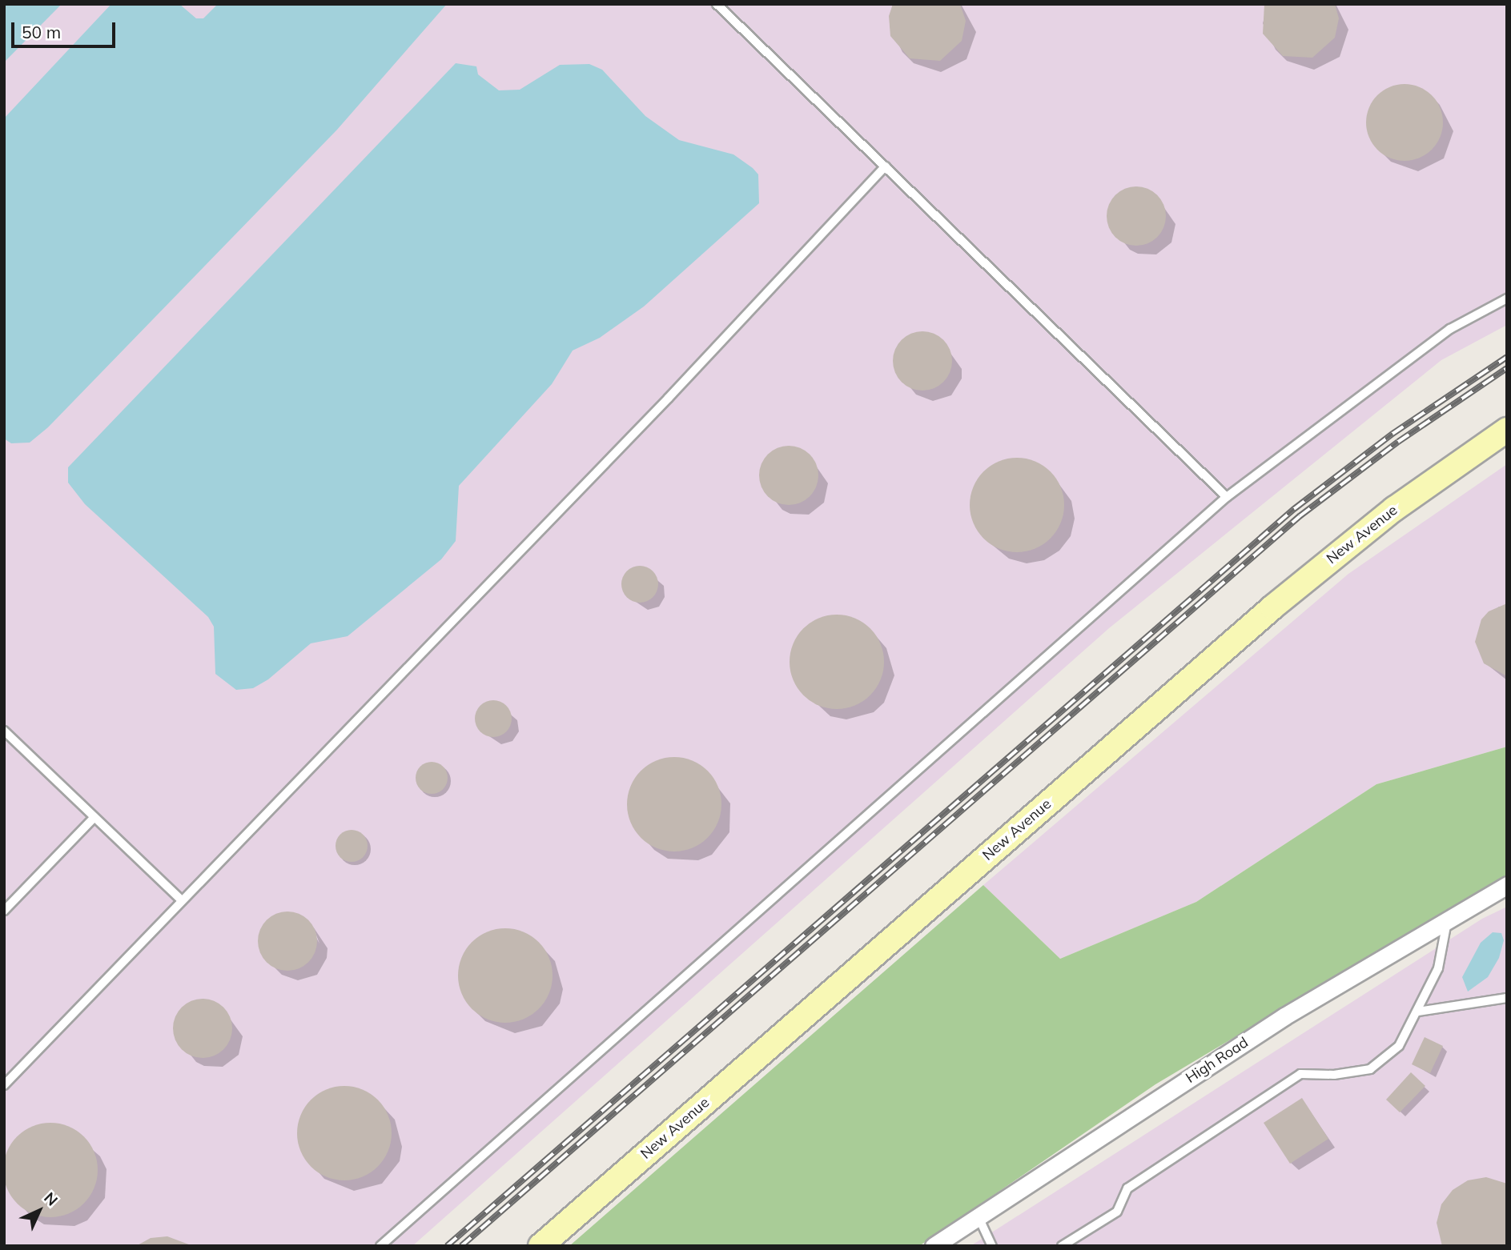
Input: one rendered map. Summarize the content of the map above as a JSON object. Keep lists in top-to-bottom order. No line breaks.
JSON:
{"streets":{"main road":["New Avenue"],"street":["High Road"]},"scale_bar":"50 m","north":"top right"}
